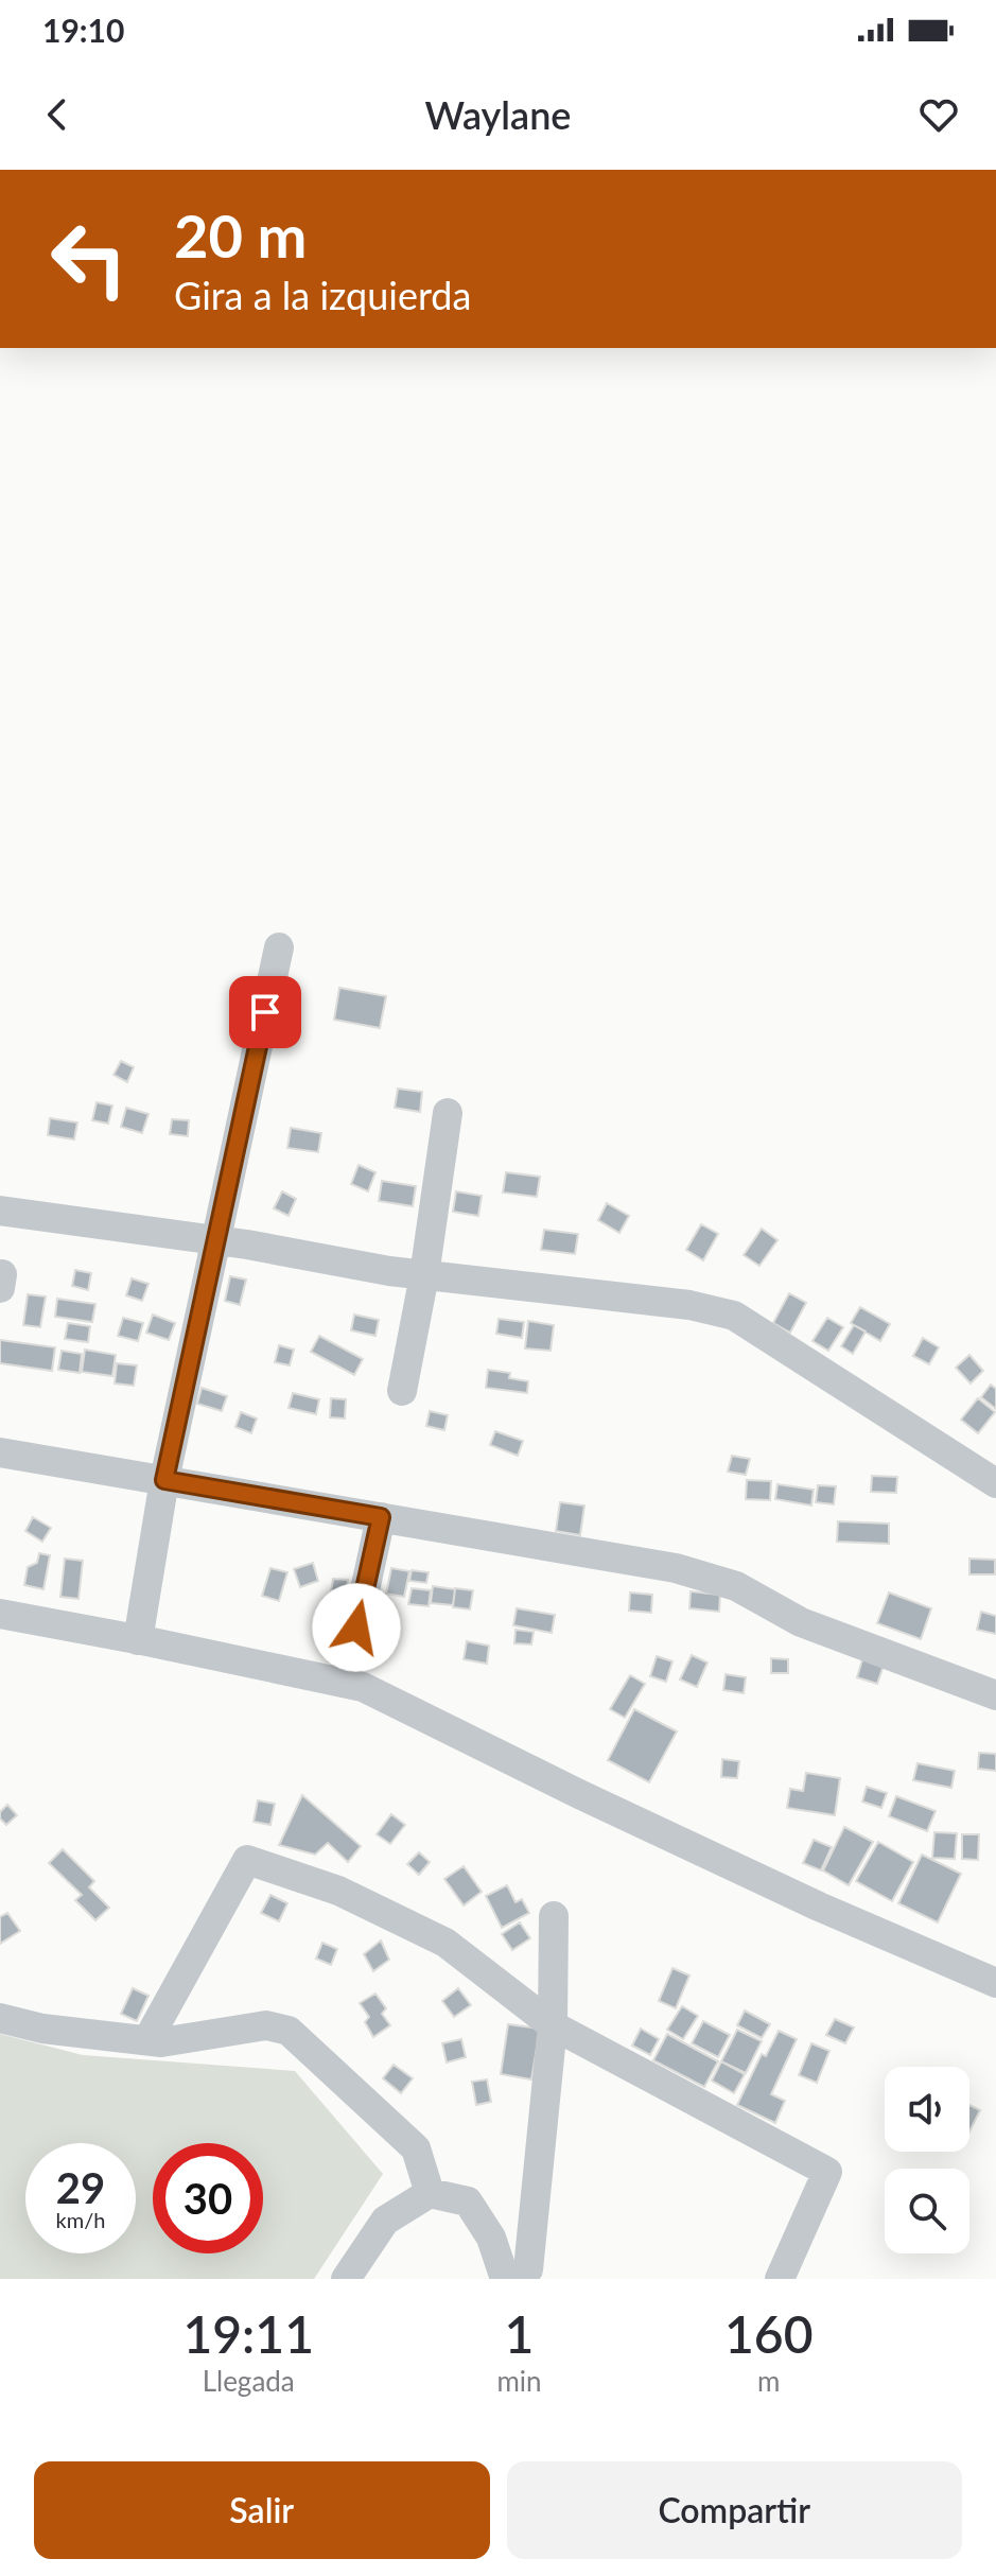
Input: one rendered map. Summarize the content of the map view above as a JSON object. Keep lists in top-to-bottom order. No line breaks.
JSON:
{"page":{"status":"19:10","header":"Waylane","turn":["20 m","Gira a la izquierda"],"speed":"29 km/h","limit":"30","eta":["19:11","Llegada","1","min","160","m"],"buttons":["Salir","Compartir"]}}
